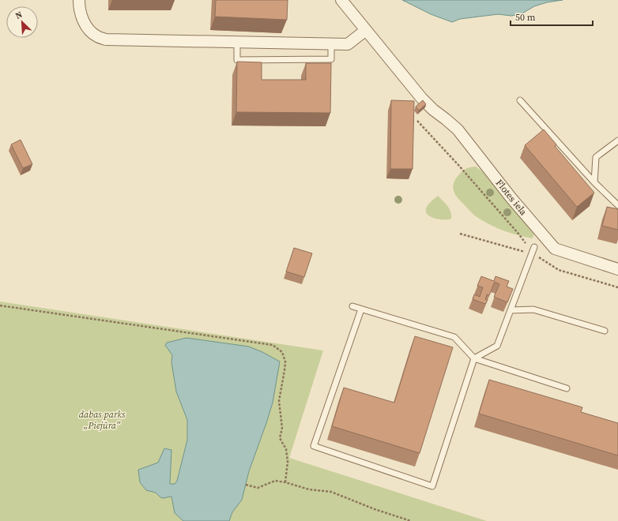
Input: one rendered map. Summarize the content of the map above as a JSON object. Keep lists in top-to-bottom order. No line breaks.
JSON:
{"streets":{"street":["Flotes iela"]},"parks":["dabas parks „Piejūra”"],"scale_bar":"50 m","north":"top left"}
